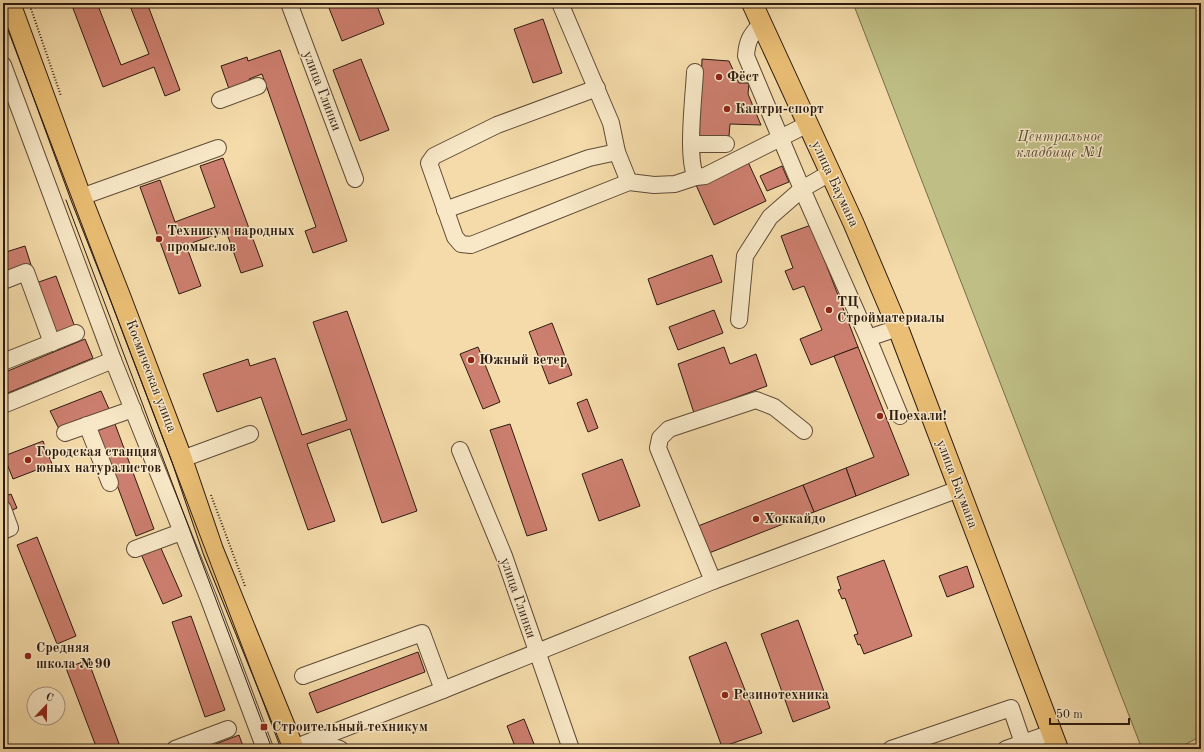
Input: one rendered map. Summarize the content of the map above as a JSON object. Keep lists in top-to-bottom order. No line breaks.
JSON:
{"streets":{"main road":["улица Баумана","Космическая улица"],"street":["улица Глинки"]},"parks":["Центральное кладбище №1"],"places":{"other":["Фёст","Кантри-спорт","Техникум народных промыслов","ТЦ Стройматериалы","Южный ветер","Поехали!","Городская станция юных натуралистов","Хоккайдо","Средняя школа №90","Резинотехника"],"transit":["Строительный техникум"]},"scale_bar":"50 m","north":"top"}
